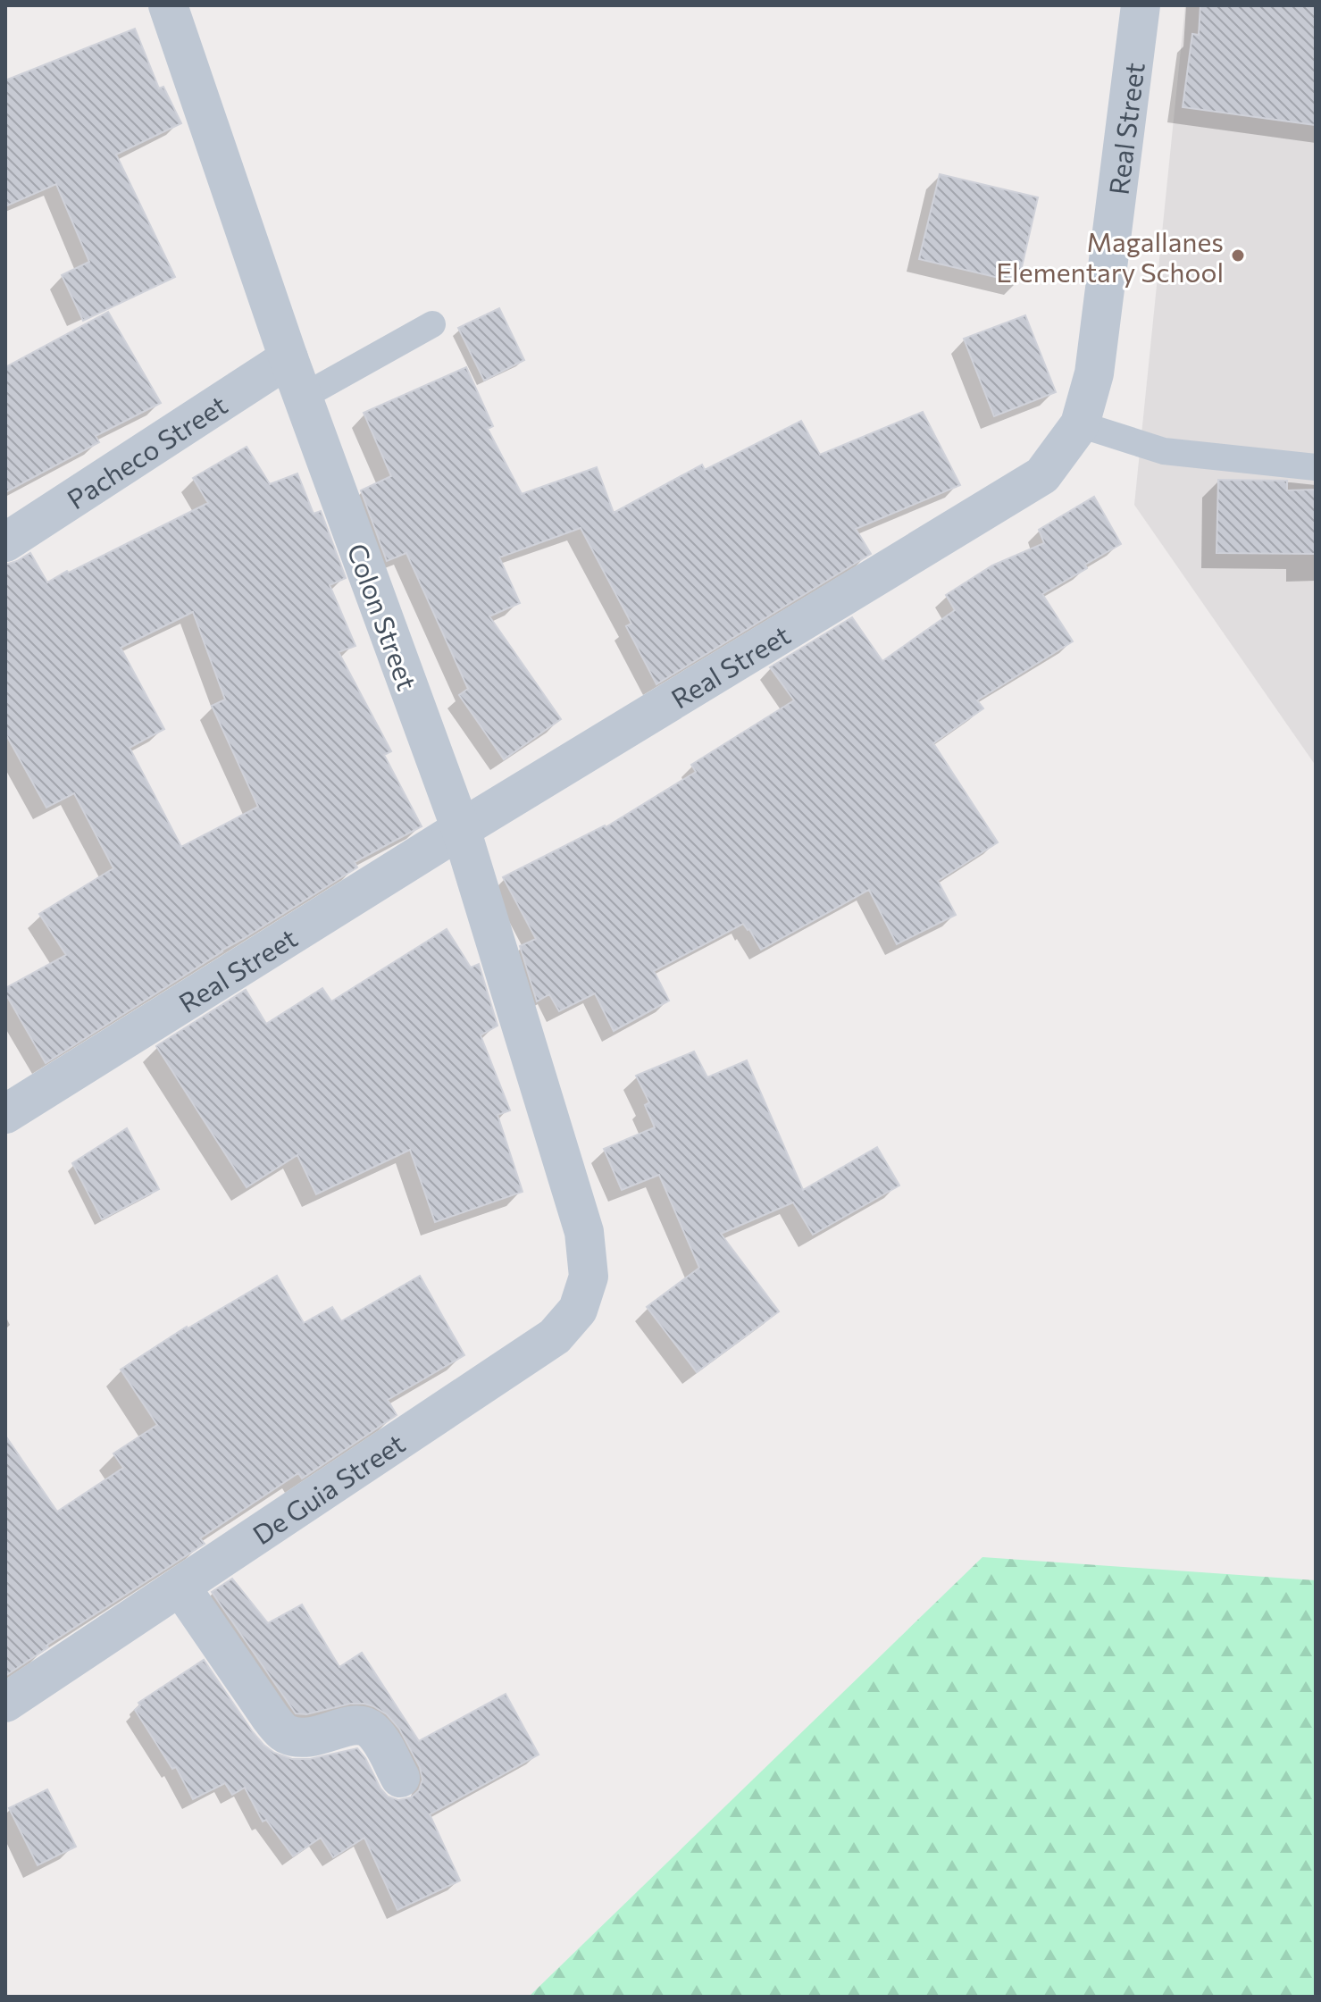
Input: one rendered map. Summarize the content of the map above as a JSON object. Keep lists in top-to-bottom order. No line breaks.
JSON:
{"streets":{"street":["Real Street","Pacheco Street","Colon Street","De Guia Street"]},"crossings":[["Real Street","Colon Street"],["Pacheco Street","Colon Street"],["Colon Street","De Guia Street"]],"places":["Magallanes Elementary School"]}
